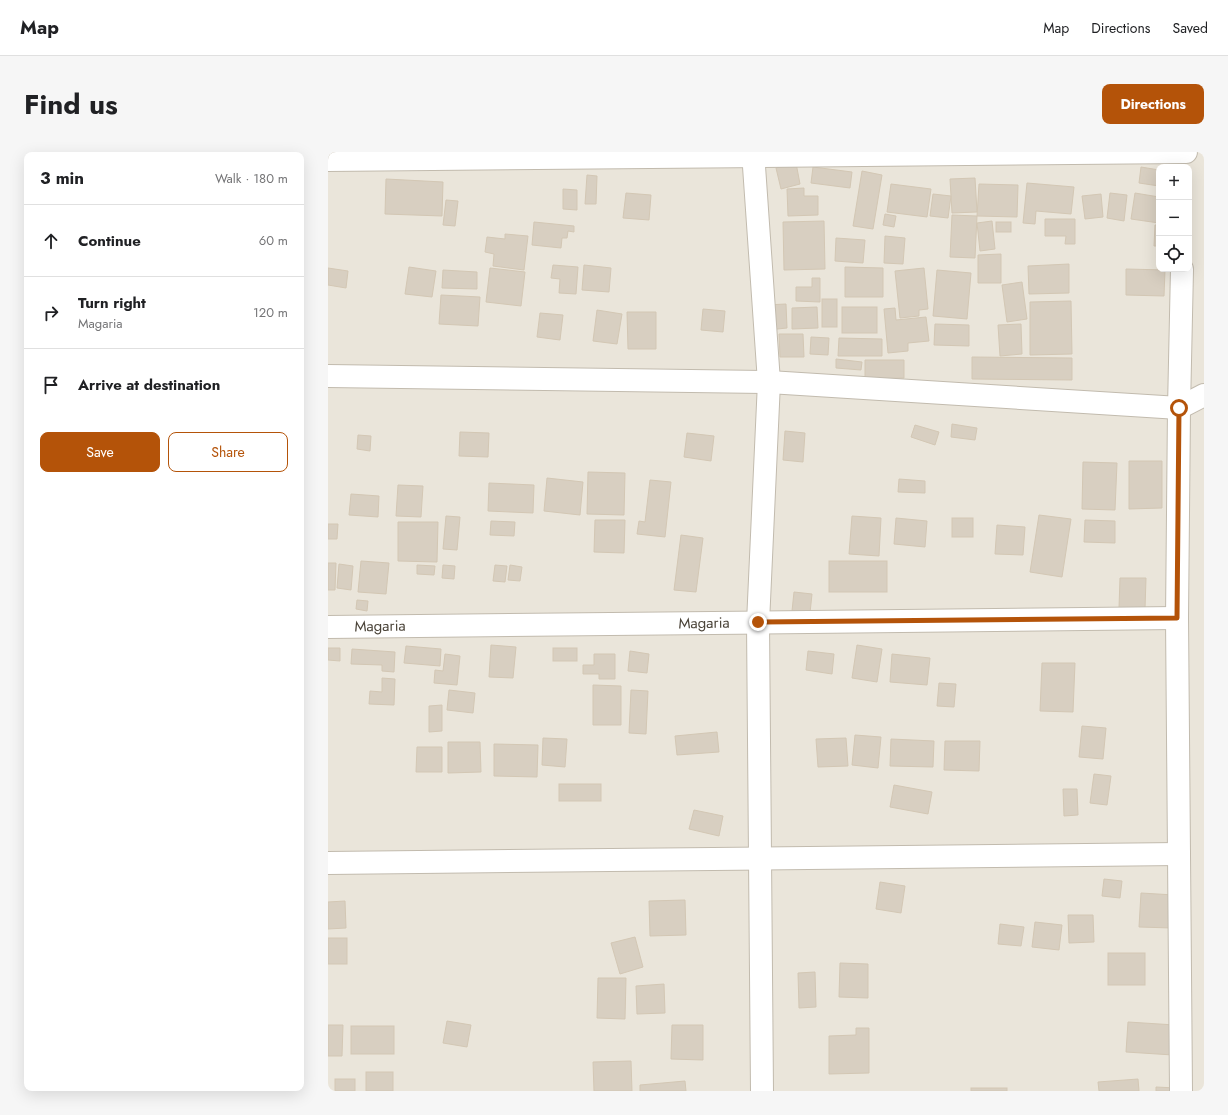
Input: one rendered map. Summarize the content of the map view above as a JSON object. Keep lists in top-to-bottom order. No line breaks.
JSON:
{"streets":{"street":["Magaria"]},"page":{"header":"Map","nav":["Map","Directions","Saved"],"title":"Find us","buttons":["Directions",["Save","Share"]],"heading":["3 min","Walk · 180 m"],"map_buttons":["+","−"],"list":[["Continue","60 m"],["Turn right","Magaria","120 m"],"Arrive at destination"]}}
